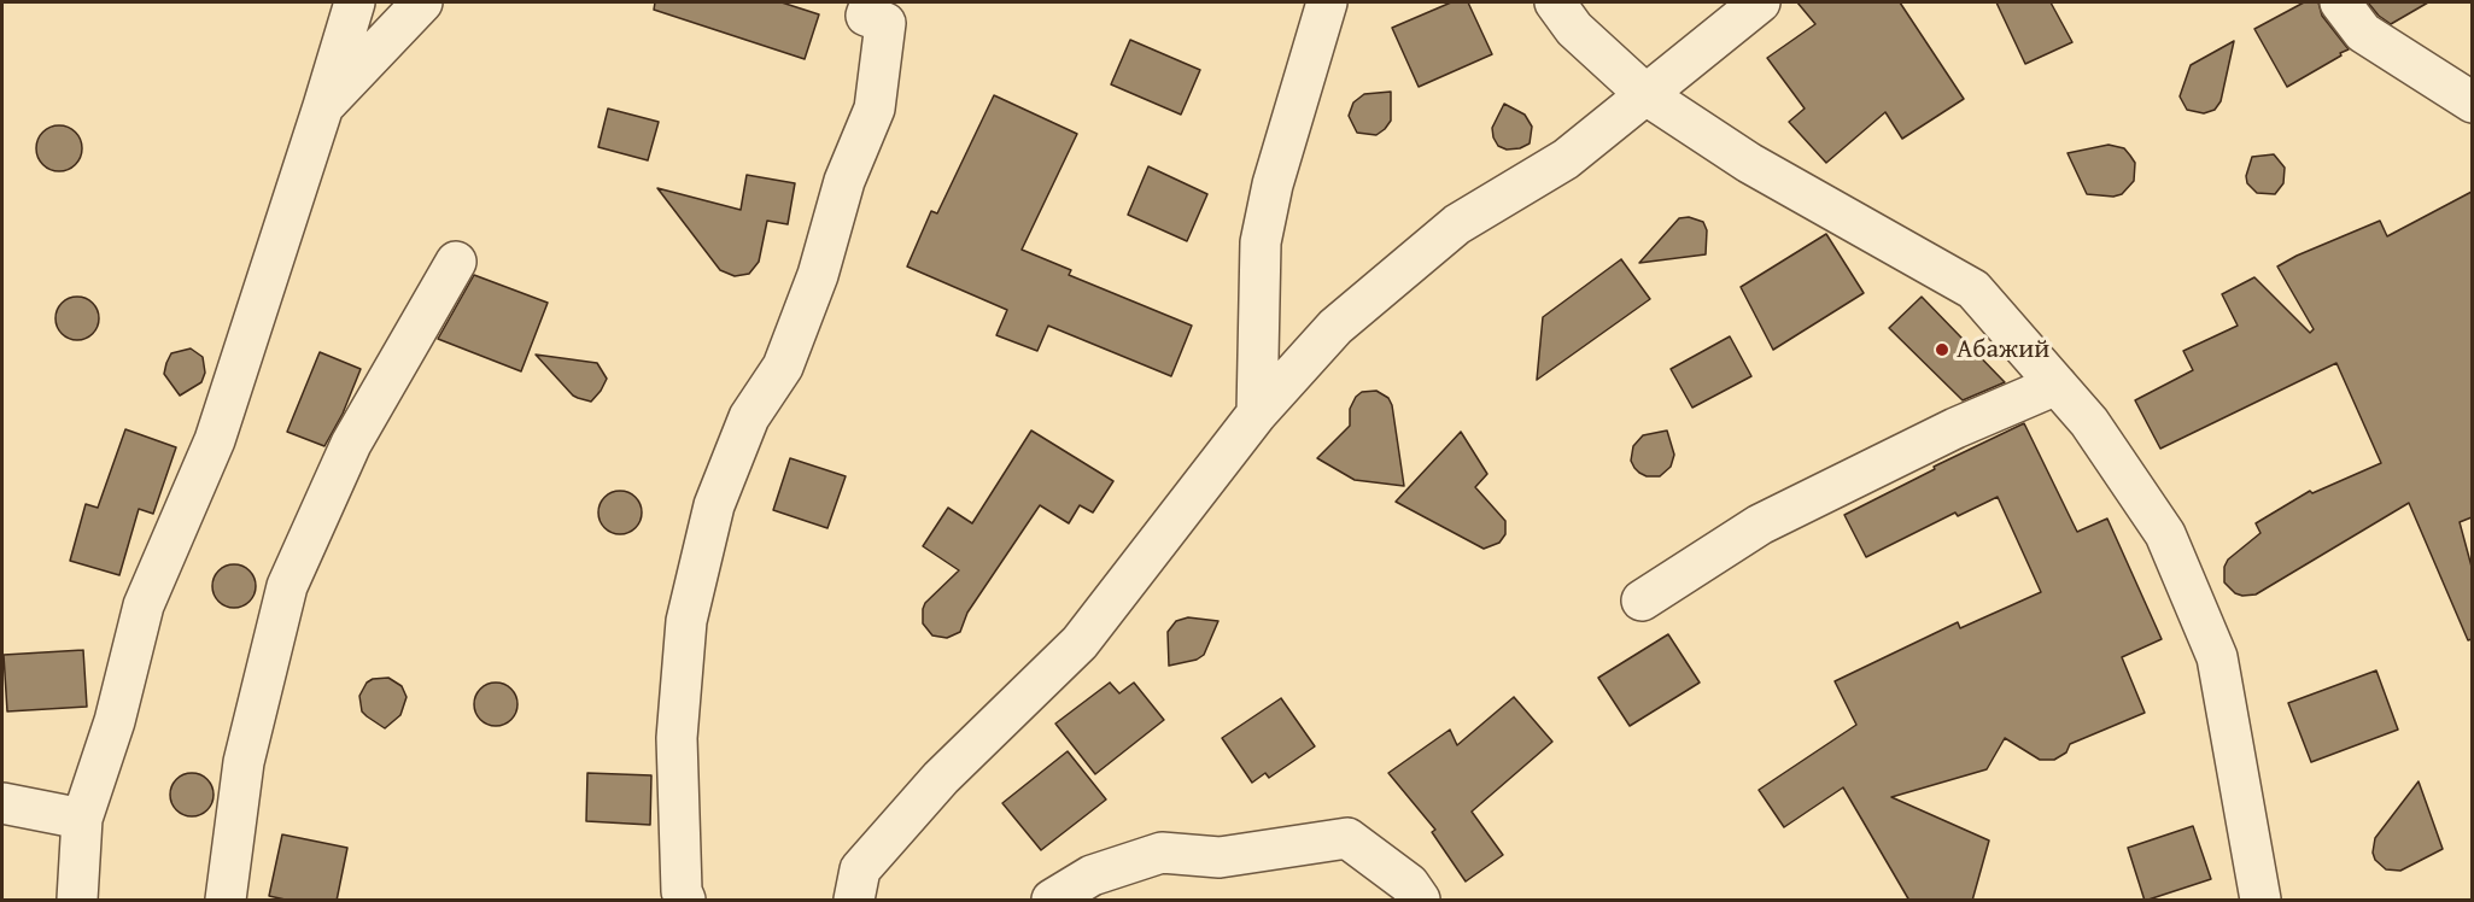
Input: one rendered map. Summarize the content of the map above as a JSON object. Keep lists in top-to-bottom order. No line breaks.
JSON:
{"places":["Абажий"]}
